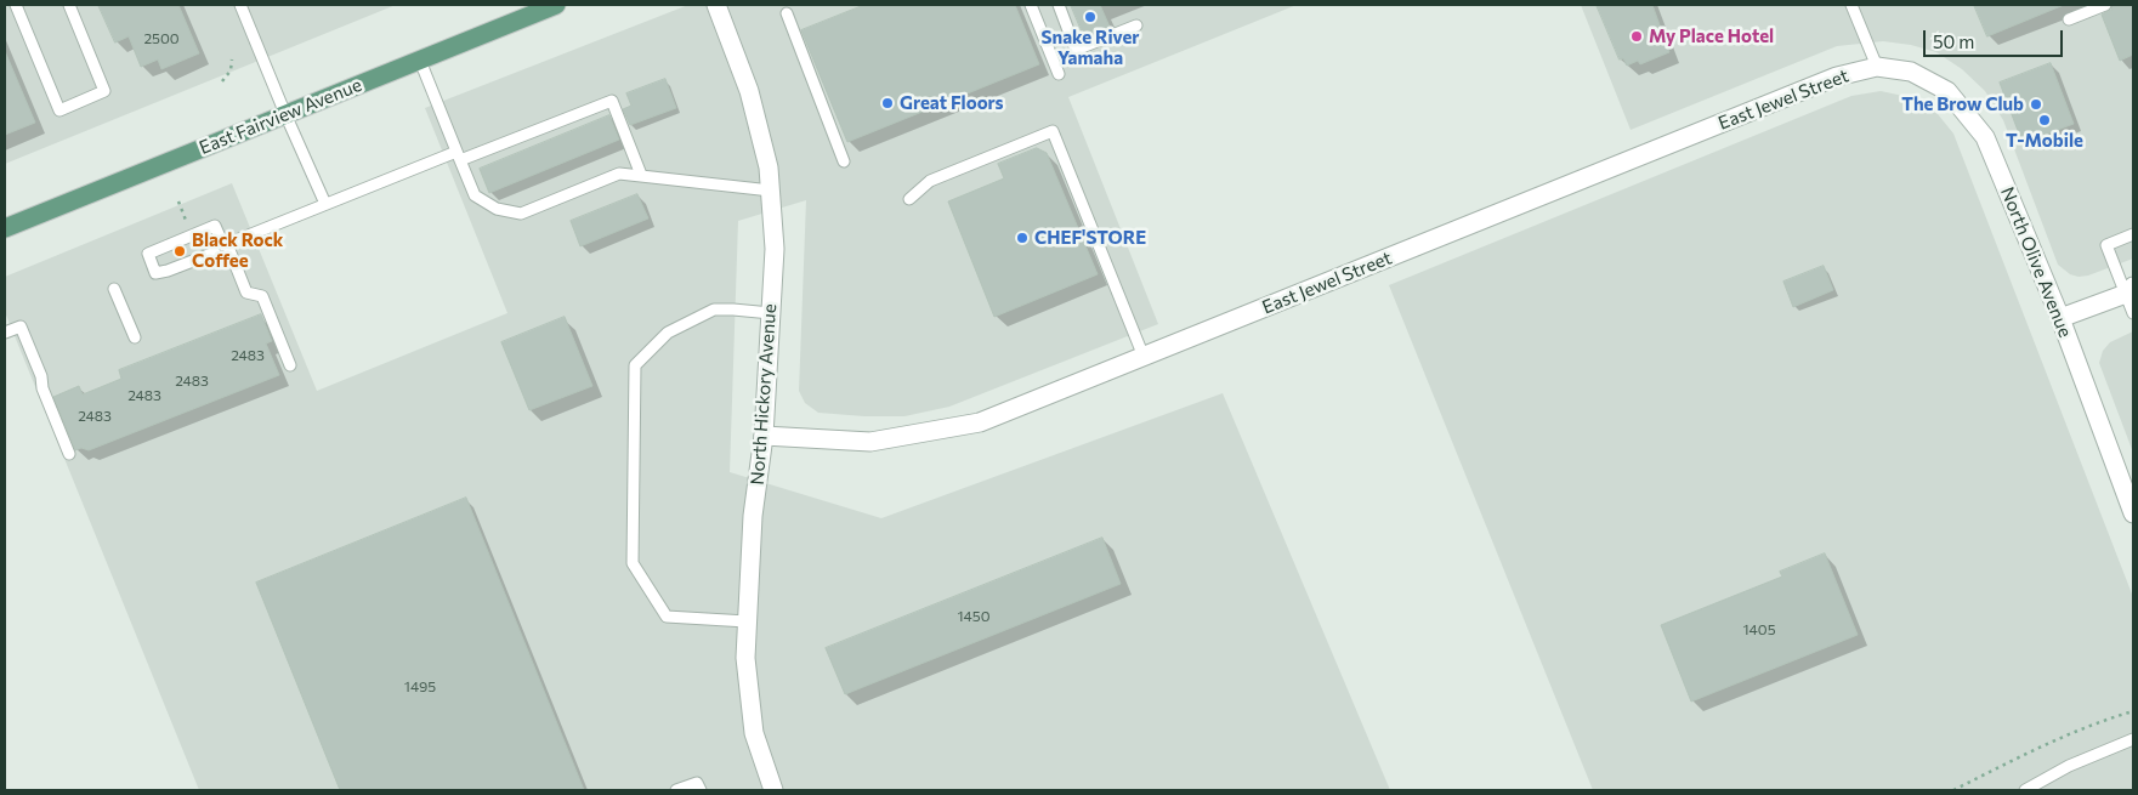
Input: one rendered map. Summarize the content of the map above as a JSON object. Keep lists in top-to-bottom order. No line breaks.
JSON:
{"streets":{"main road":["East Fairview Avenue"],"street":["East Jewel Street","North Olive Avenue","North Hickory Avenue"]},"crossings":[["East Jewel Street","North Olive Avenue"],["East Jewel Street","North Hickory Avenue"]],"places":["Snake River Yamaha","My Place Hotel","Great Floors","The Brow Club","T-Mobile","CHEF'STORE","Black Rock Coffee"],"house_numbers":["2500","2483","2483","2483","2483","1450","1405","1495"],"scale_bar":"50 m"}
